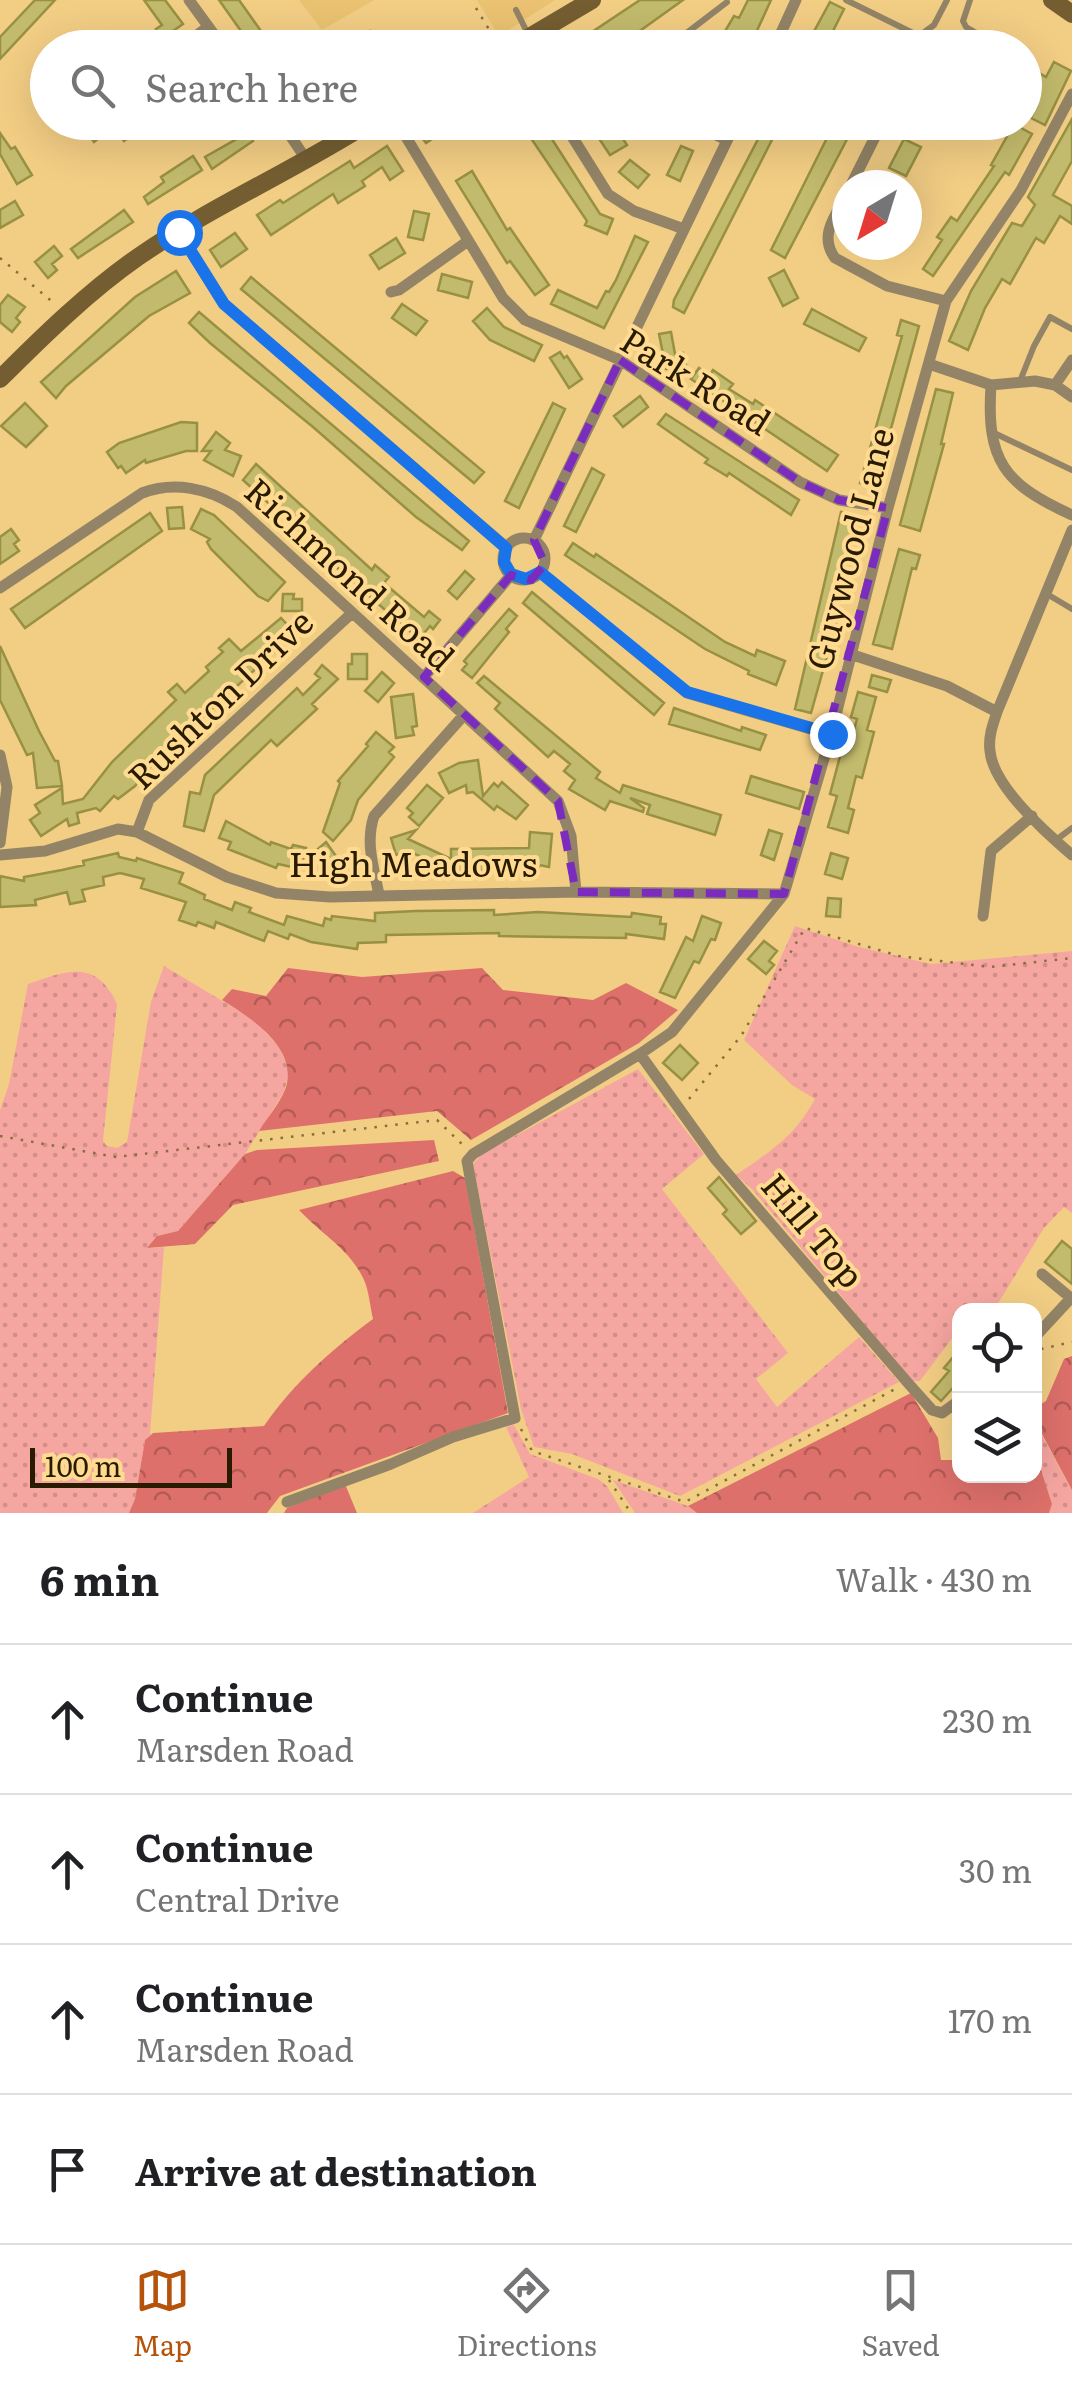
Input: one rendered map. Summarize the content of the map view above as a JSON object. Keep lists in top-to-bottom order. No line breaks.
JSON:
{"streets":{"street":["Park Road","Guywood Lane","Richmond Road","Rushton Drive","High Meadows","Hill Top"]},"crossings":[["Park Road","Guywood Lane"],["Guywood Lane","High Meadows"],["Guywood Lane","Hill Top"],["Richmond Road","Rushton Drive"],["Richmond Road","High Meadows"],["Rushton Drive","High Meadows"]],"scale_bar":"100 m","north":"bottom left","page":{"search":"Search here","scale":"100 m","heading":["6 min","Walk · 430 m"],"list":[["Continue","Marsden Road","230 m"],["Continue","Central Drive","30 m"],["Continue","Marsden Road","170 m"],"Arrive at destination"],"nav":["Map","Directions","Saved"]}}
